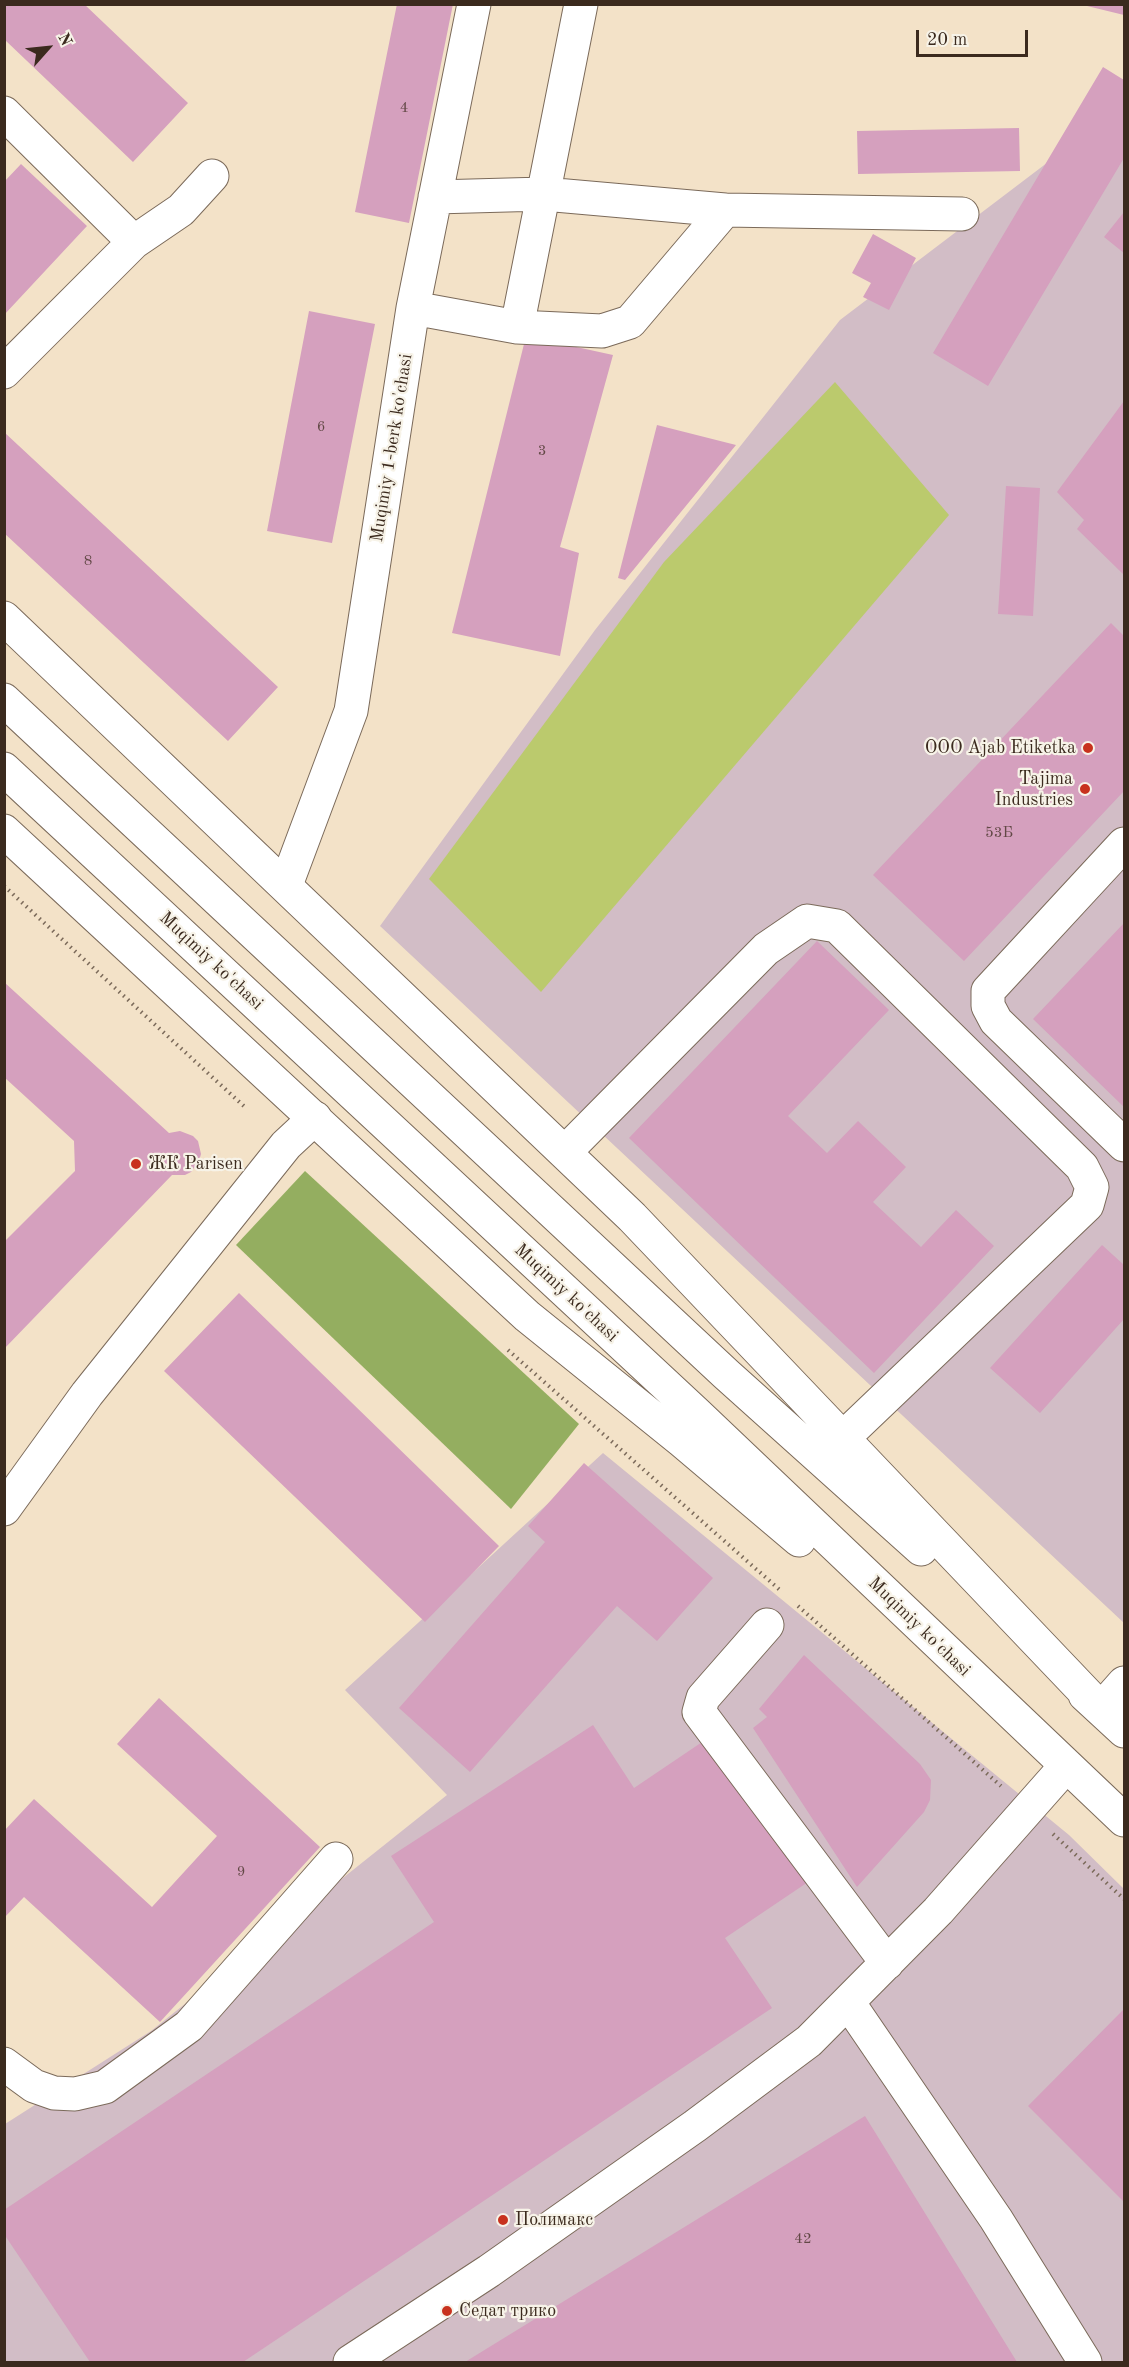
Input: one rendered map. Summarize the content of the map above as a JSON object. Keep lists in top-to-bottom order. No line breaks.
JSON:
{"streets":{"main road":["Muqimiy 1-berk ko'chasi","Muqimiy ko'chasi"]},"places":["ООО Ajab Etiketka","Tajima Industries","ЖК Parisen","Полимакс","Седат трико"],"house_numbers":["4","6","3","8","53Б","9","42"],"scale_bar":"20 m","north":"top right"}
